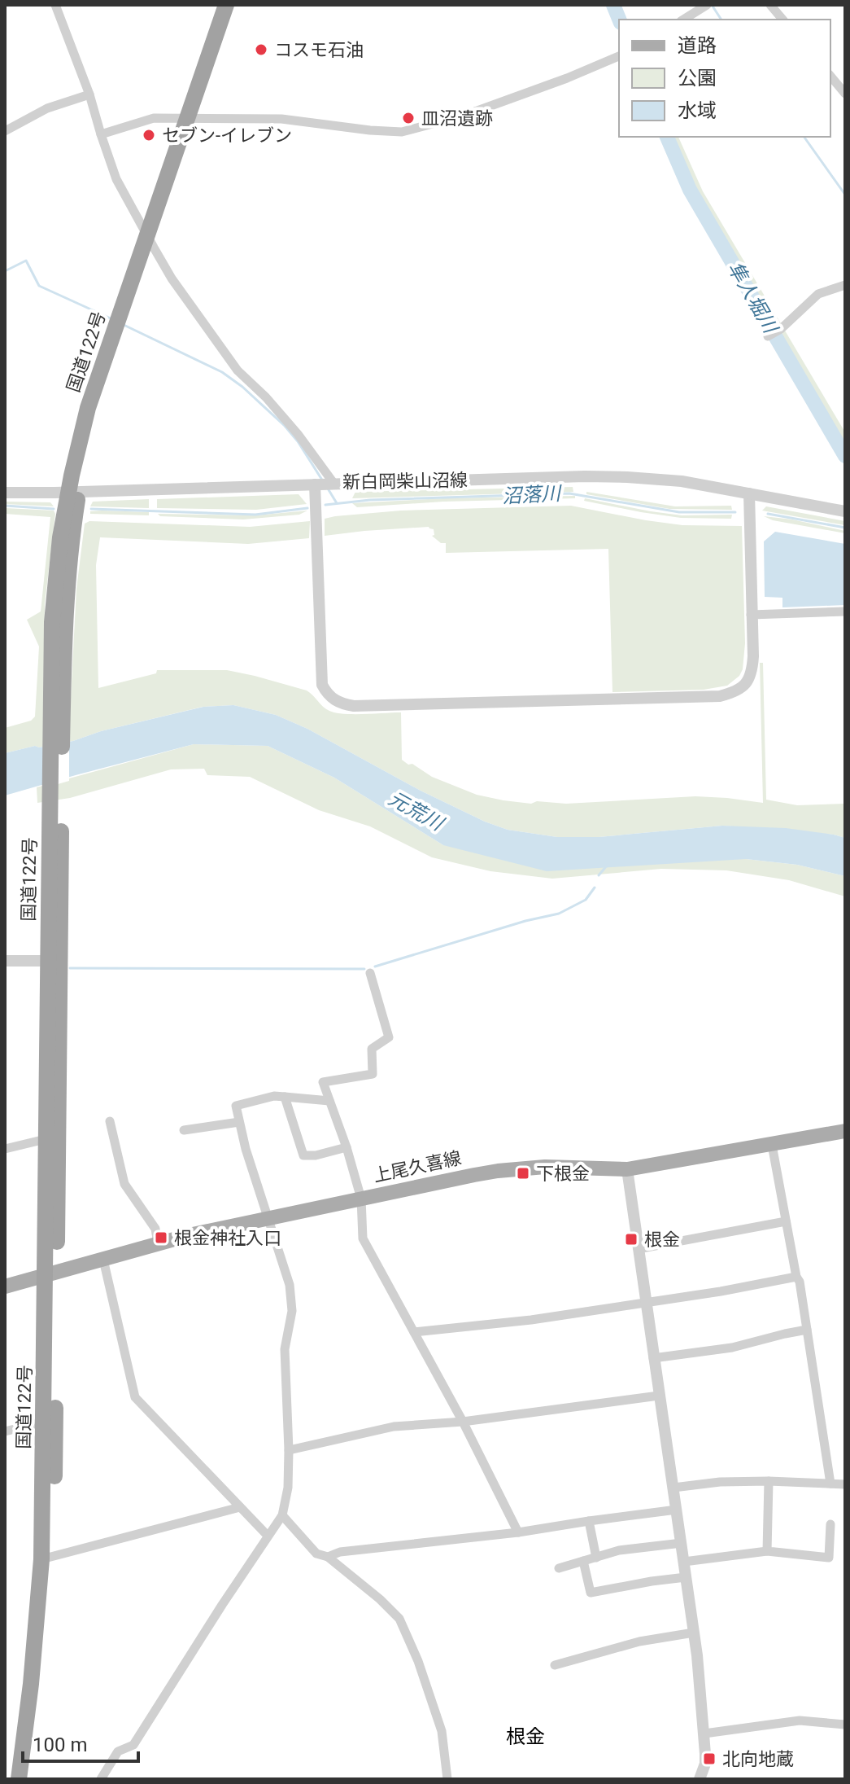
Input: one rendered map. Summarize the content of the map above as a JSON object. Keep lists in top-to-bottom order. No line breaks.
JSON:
{"streets":{"highway":["国道122号"],"main road":["上尾久喜線"],"street":["新白岡柴山沼線"]},"crossings":[["国道122号","新白岡柴山沼線"],["国道122号","上尾久喜線"]],"districts":["根金"],"water":["隼人堀川","沼落川","元荒川"],"places":{"other":["コスモ石油","皿沼遺跡","セブン-イレブン"],"transit":["下根金","根金神社入口","根金","北向地蔵"]},"legend":["道路","公園","水域"],"scale_bar":"100 m"}
